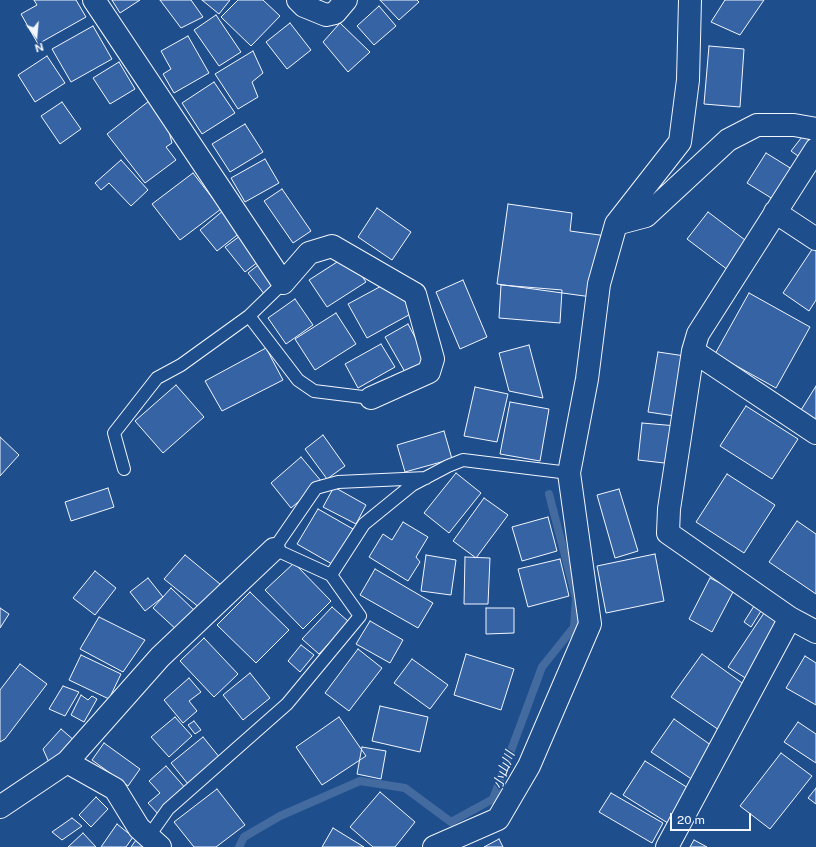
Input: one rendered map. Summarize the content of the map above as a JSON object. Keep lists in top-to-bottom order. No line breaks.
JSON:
{"water":["小山川"],"scale_bar":"20 m","north":"bottom"}
